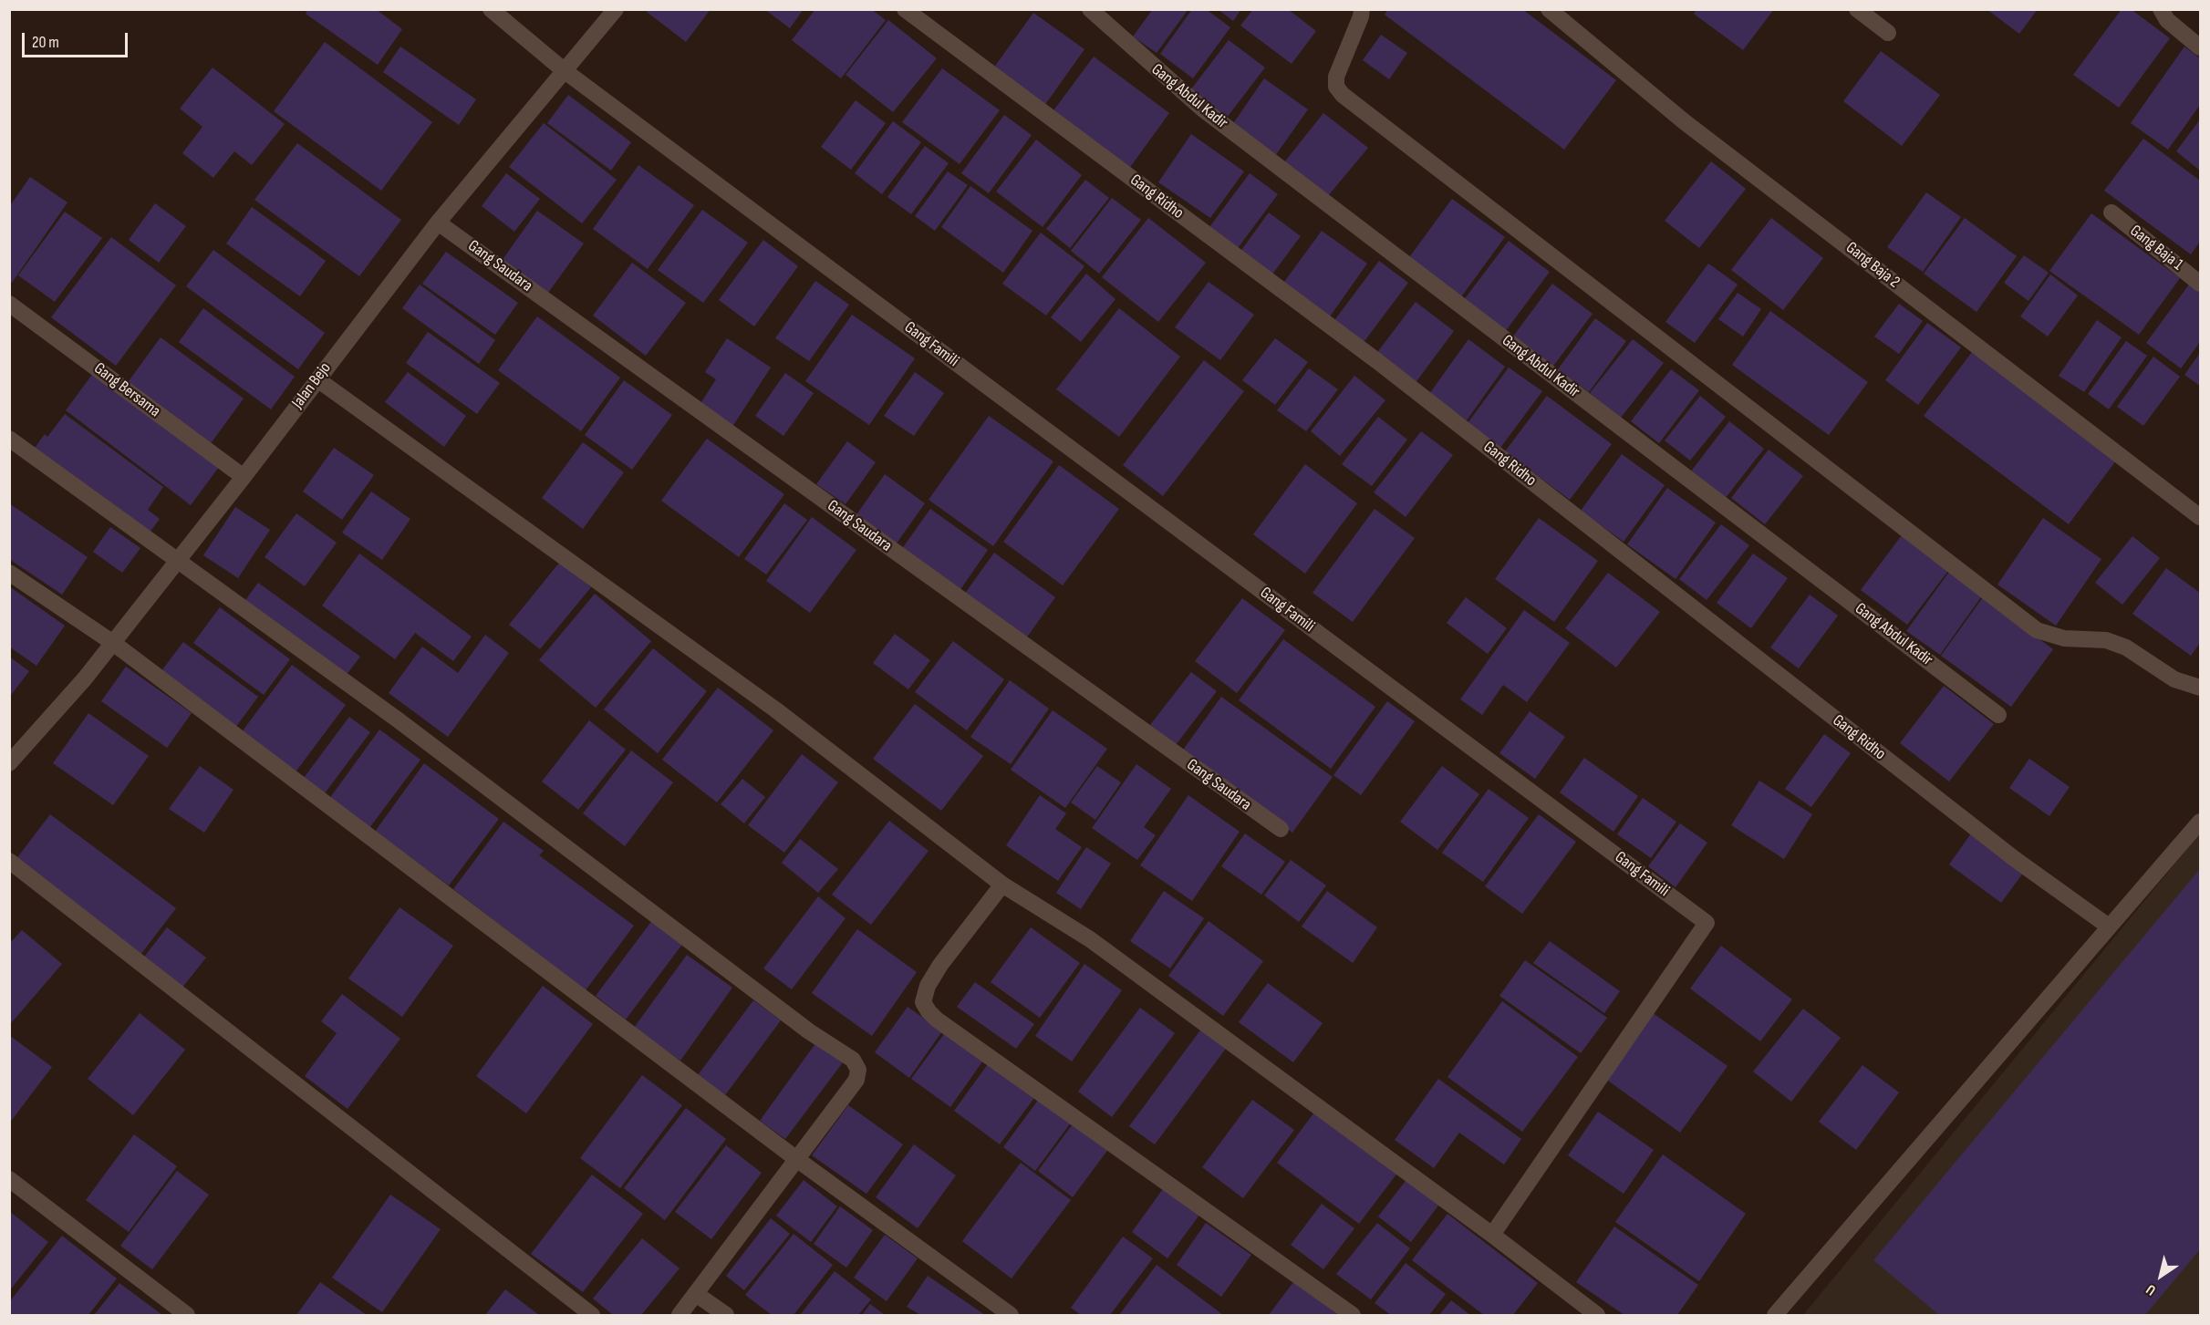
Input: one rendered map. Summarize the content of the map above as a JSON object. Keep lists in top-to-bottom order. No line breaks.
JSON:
{"streets":{"street":["Gang Abdul Kadir","Gang Ridho","Gang Baja 1","Gang Baja 2","Gang Saudara","Gang Famili","Jalan Bejo","Gang Bersama"]},"crossings":[["Gang Saudara","Jalan Bejo"],["Gang Famili","Jalan Bejo"],["Jalan Bejo","Gang Bersama"]],"scale_bar":"20 m","north":"bottom left"}
